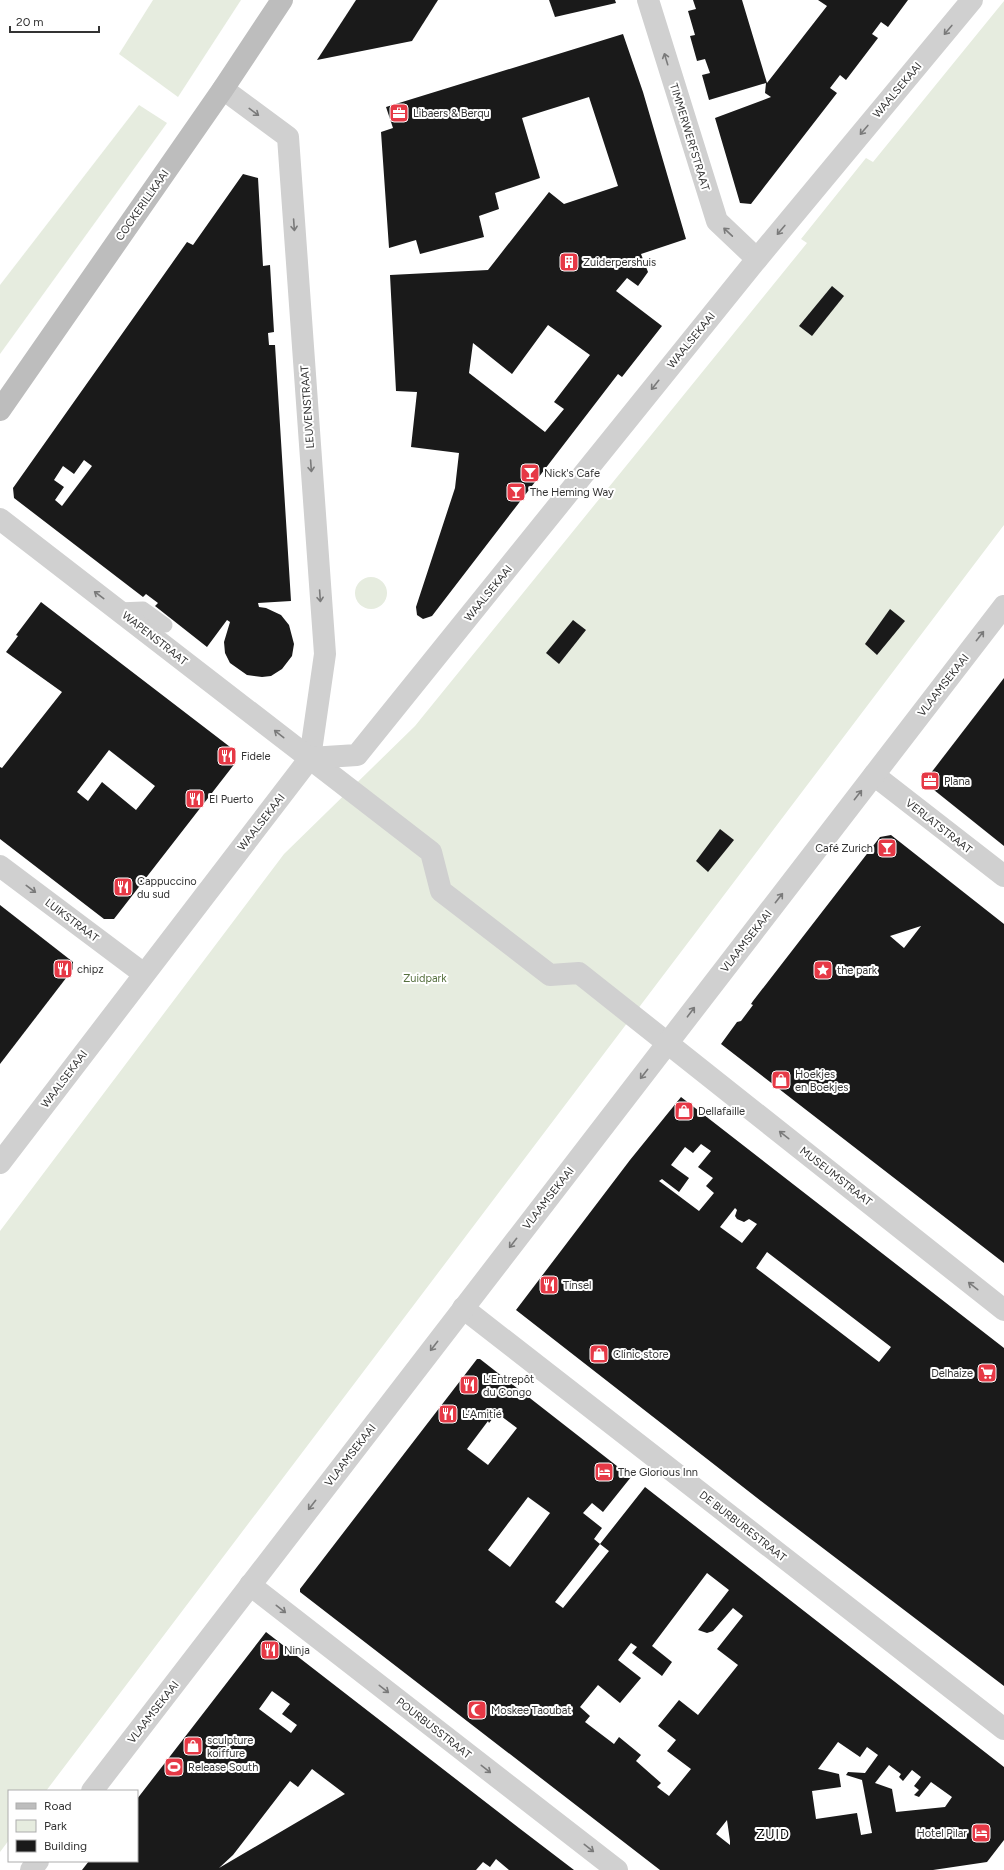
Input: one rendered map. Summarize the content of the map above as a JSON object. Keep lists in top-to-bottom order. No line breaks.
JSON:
{"streets":{"street":["WAALSEKAAI","TIMMERWERFSTRAAT","COCKERILLKAAI","LEUVENSTRAAT","WAPENSTRAAT","VLAAMSEKAAI","VERLATSTRAAT","LUIKSTRAAT","MUSEUMSTRAAT","DE BURBURESTRAAT","POURBUSSTRAAT"]},"crossings":[["WAALSEKAAI","TIMMERWERFSTRAAT"],["WAALSEKAAI","LEUVENSTRAAT"],["WAALSEKAAI","WAPENSTRAAT"],["WAALSEKAAI","LUIKSTRAAT"],["COCKERILLKAAI","LEUVENSTRAAT"],["LEUVENSTRAAT","WAPENSTRAAT"],["WAPENSTRAAT","VLAAMSEKAAI"],["WAPENSTRAAT","MUSEUMSTRAAT"],["VLAAMSEKAAI","VERLATSTRAAT"],["VLAAMSEKAAI","MUSEUMSTRAAT"],["VLAAMSEKAAI","DE BURBURESTRAAT"],["VLAAMSEKAAI","POURBUSSTRAAT"]],"one_way":["WAALSEKAAI","TIMMERWERFSTRAAT","LEUVENSTRAAT","WAPENSTRAAT","LUIKSTRAAT","MUSEUMSTRAAT","POURBUSSTRAAT"],"districts":["ZUID"],"parks":["Zuidpark"],"places":{"office":["Libaers & Berqu","Plana"],"building":["Zuiderpershuis"],"bar":["Nick's Cafe","The Heming Way","Café Zurich"],"restaurant":["Fidele","El Puerto","Cappuccino du sud","chipz","Tinsel","L’Entrepôt du Congo","L’Amitié","Ninja"],"place":["the park"],"shop":["Hoekjes en Boekjes","Dellafaille","Clinic store","sculpture koiffure"],"supermarket":["Delhaize"],"hotel":["The Glorious Inn","Hotel Pilar"],"mosque":["Moskee Taoubat"],"sports":["Release South"]},"legend":["Road","Park","Building"],"scale_bar":"20 m"}
